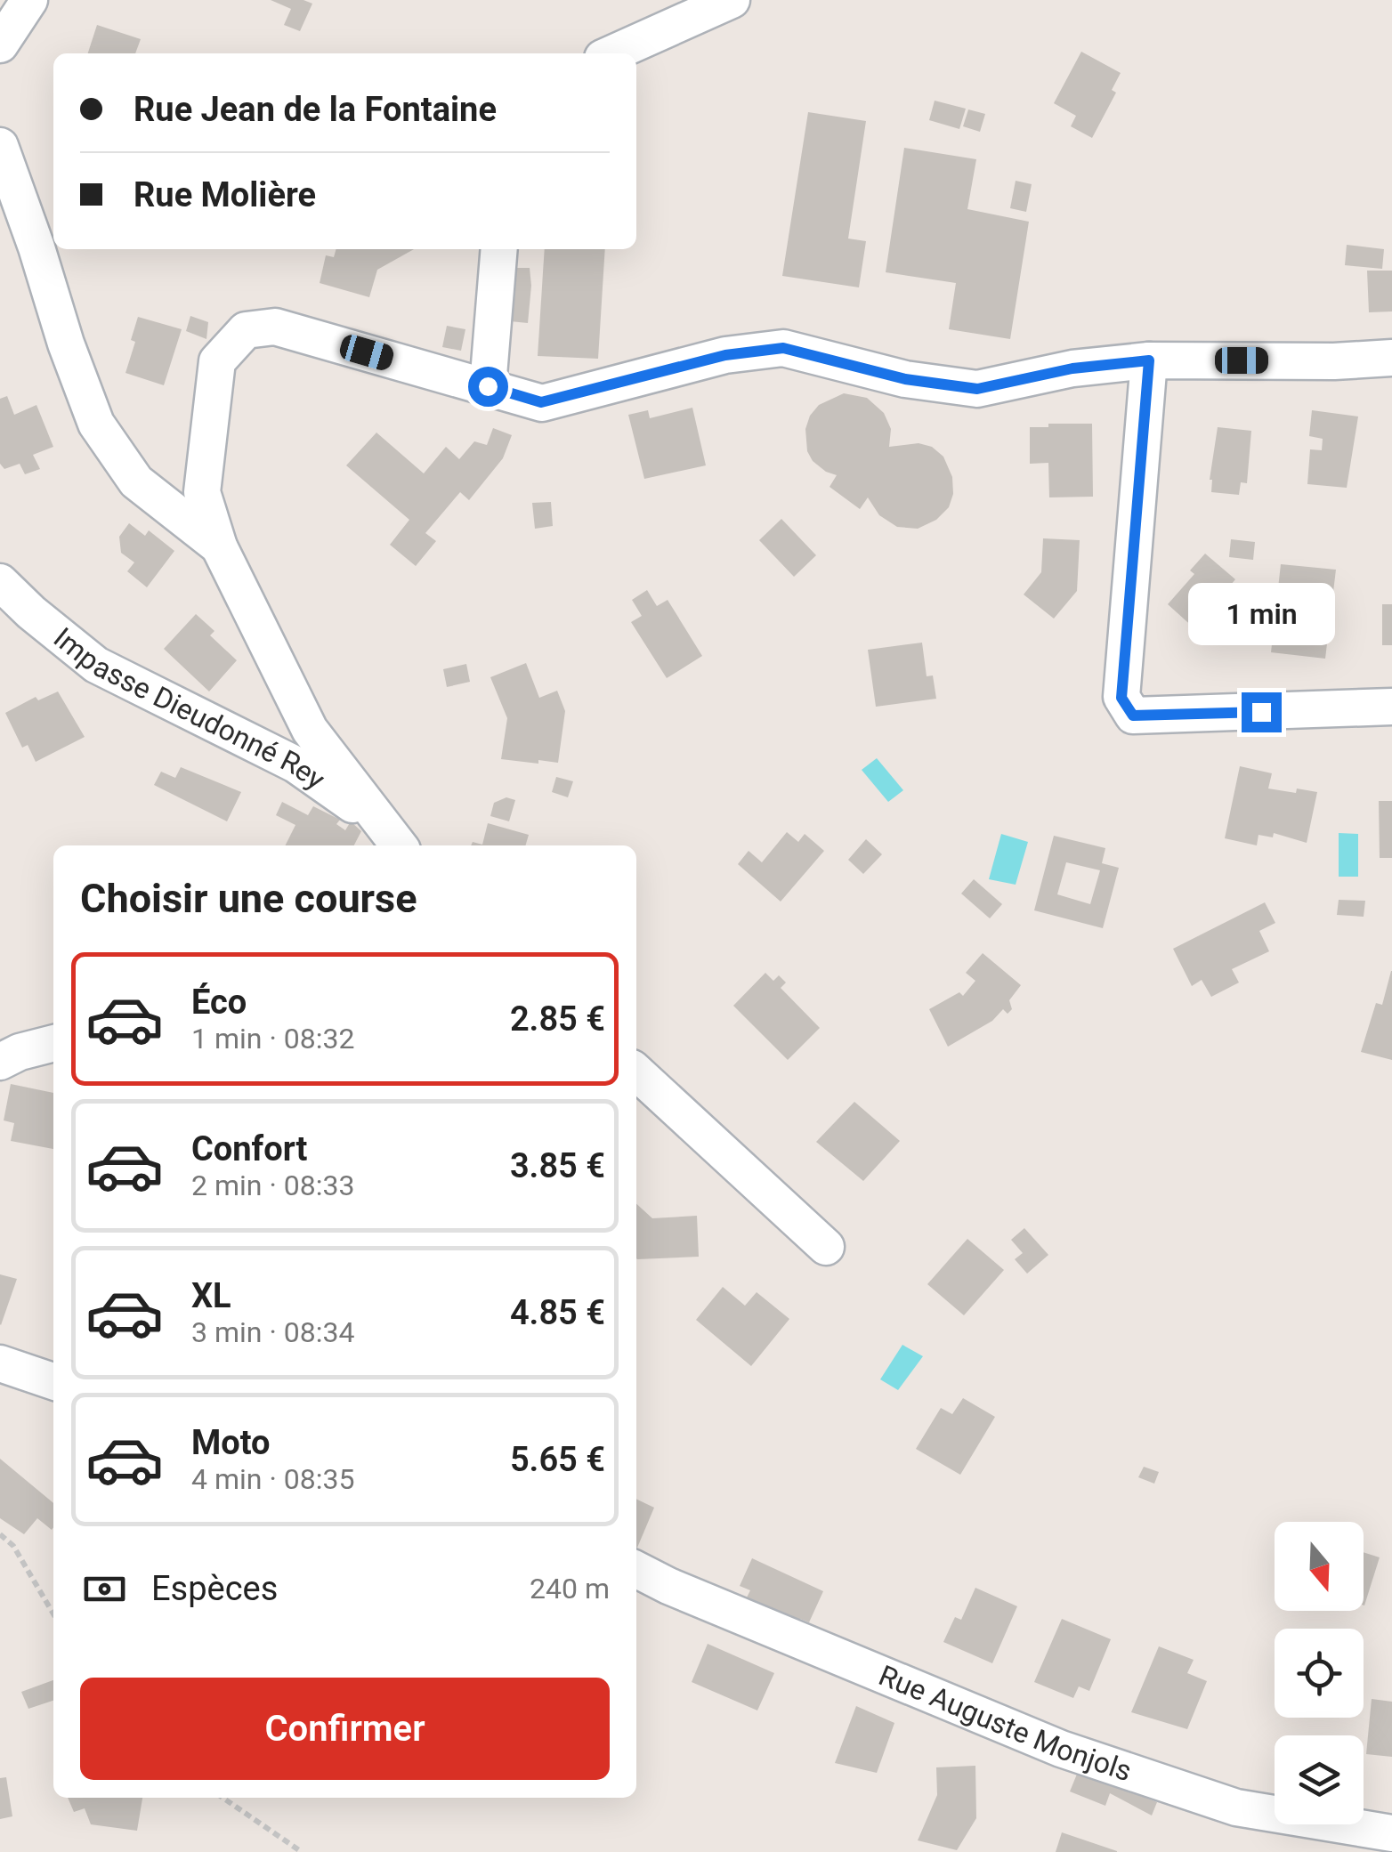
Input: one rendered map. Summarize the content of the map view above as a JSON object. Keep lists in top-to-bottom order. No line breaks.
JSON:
{"streets":{"street":["Impasse Dieudonné Rey","Rue Auguste Monjols"]},"north":"bottom","page":{"banner":["Rue Jean de la Fontaine","Rue Molière"],"bubble":"1 min","heading":"Choisir une course","list":[{"name":"Éco","note":"1 min · 08:32","value":"2.85 €"},{"name":"Confort","note":"2 min · 08:33","value":"3.85 €"},{"name":"XL","note":"3 min · 08:34","value":"4.85 €"},{"name":"Moto","note":"4 min · 08:35","value":"5.65 €"}],"pay":["Espèces","240 m"],"buttons":"Confirmer"}}
